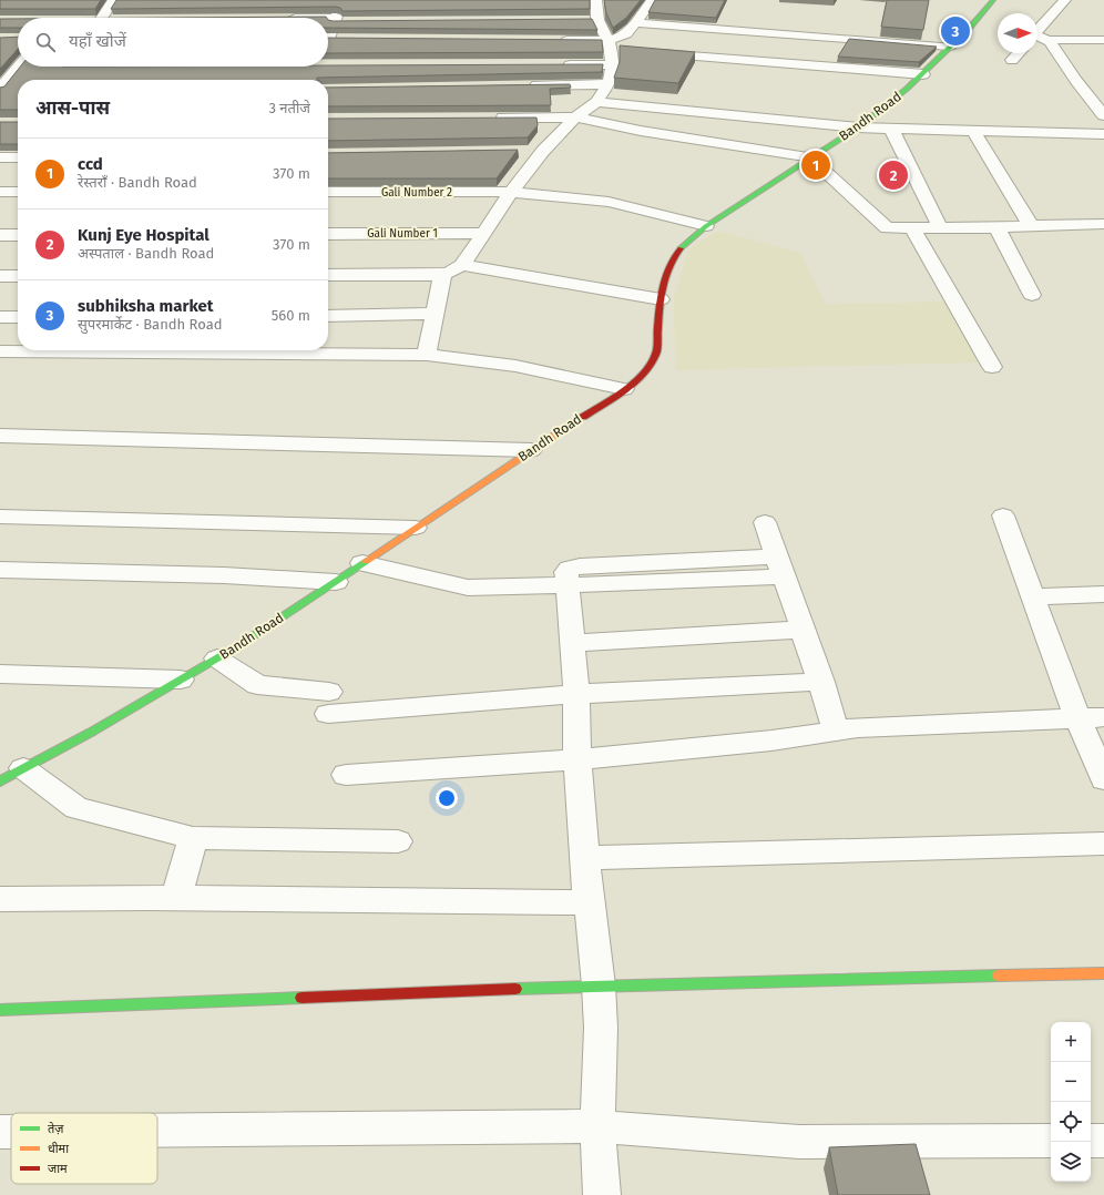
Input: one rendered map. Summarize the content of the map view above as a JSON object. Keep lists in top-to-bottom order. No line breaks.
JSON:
{"streets":{"street":["Bandh Road","Gali Number 2","Gali Number 1"]},"crossings":[["Bandh Road","Gali Number 2"]],"legend":["तेज़","धीमा","जाम"],"north":"right","page":{"pins":["3","1","2"],"search":"यहाँ खोजें","heading":["आस-पास","3 नतीजे"],"list":[{"mark":"1","name":"ccd","note":"रेस्तराँ · Bandh Road","value":"370 m"},{"mark":"2","name":"Kunj Eye Hospital","note":"अस्पताल · Bandh Road","value":"370 m"},{"mark":"3","name":"subhiksha market","note":"सुपरमार्केट · Bandh Road","value":"560 m"}],"map_buttons":["+","−"]}}
